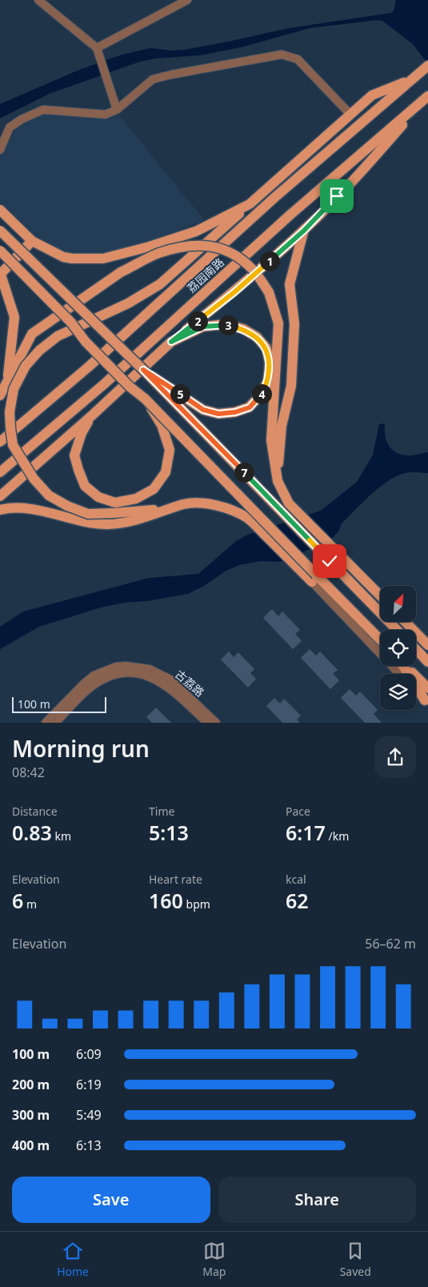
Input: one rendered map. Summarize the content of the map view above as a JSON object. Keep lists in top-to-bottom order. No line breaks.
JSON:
{"streets":{"main road":["荔园南路"],"street":["古荔路"]},"scale_bar":"100 m","north":"top right","page":{"pins":["1","2","3","4","5","7"],"scale":"100 m","heading":["Morning run","08:42"],"stats":[["Distance","0.83 km"],["Time","5:13"],["Pace","6:17 /km"],["Elevation","6 m"],["Heart rate","160 bpm"],["kcal","62"]],"chart":["Elevation","56–62 m"],"list":[{"name":"100 m","note":"6:09"},{"name":"200 m","note":"6:19"},{"name":"300 m","note":"5:49"},{"name":"400 m","note":"6:13"}],"buttons":["Save","Share"],"tabs":["Home","Map","Saved"]}}
